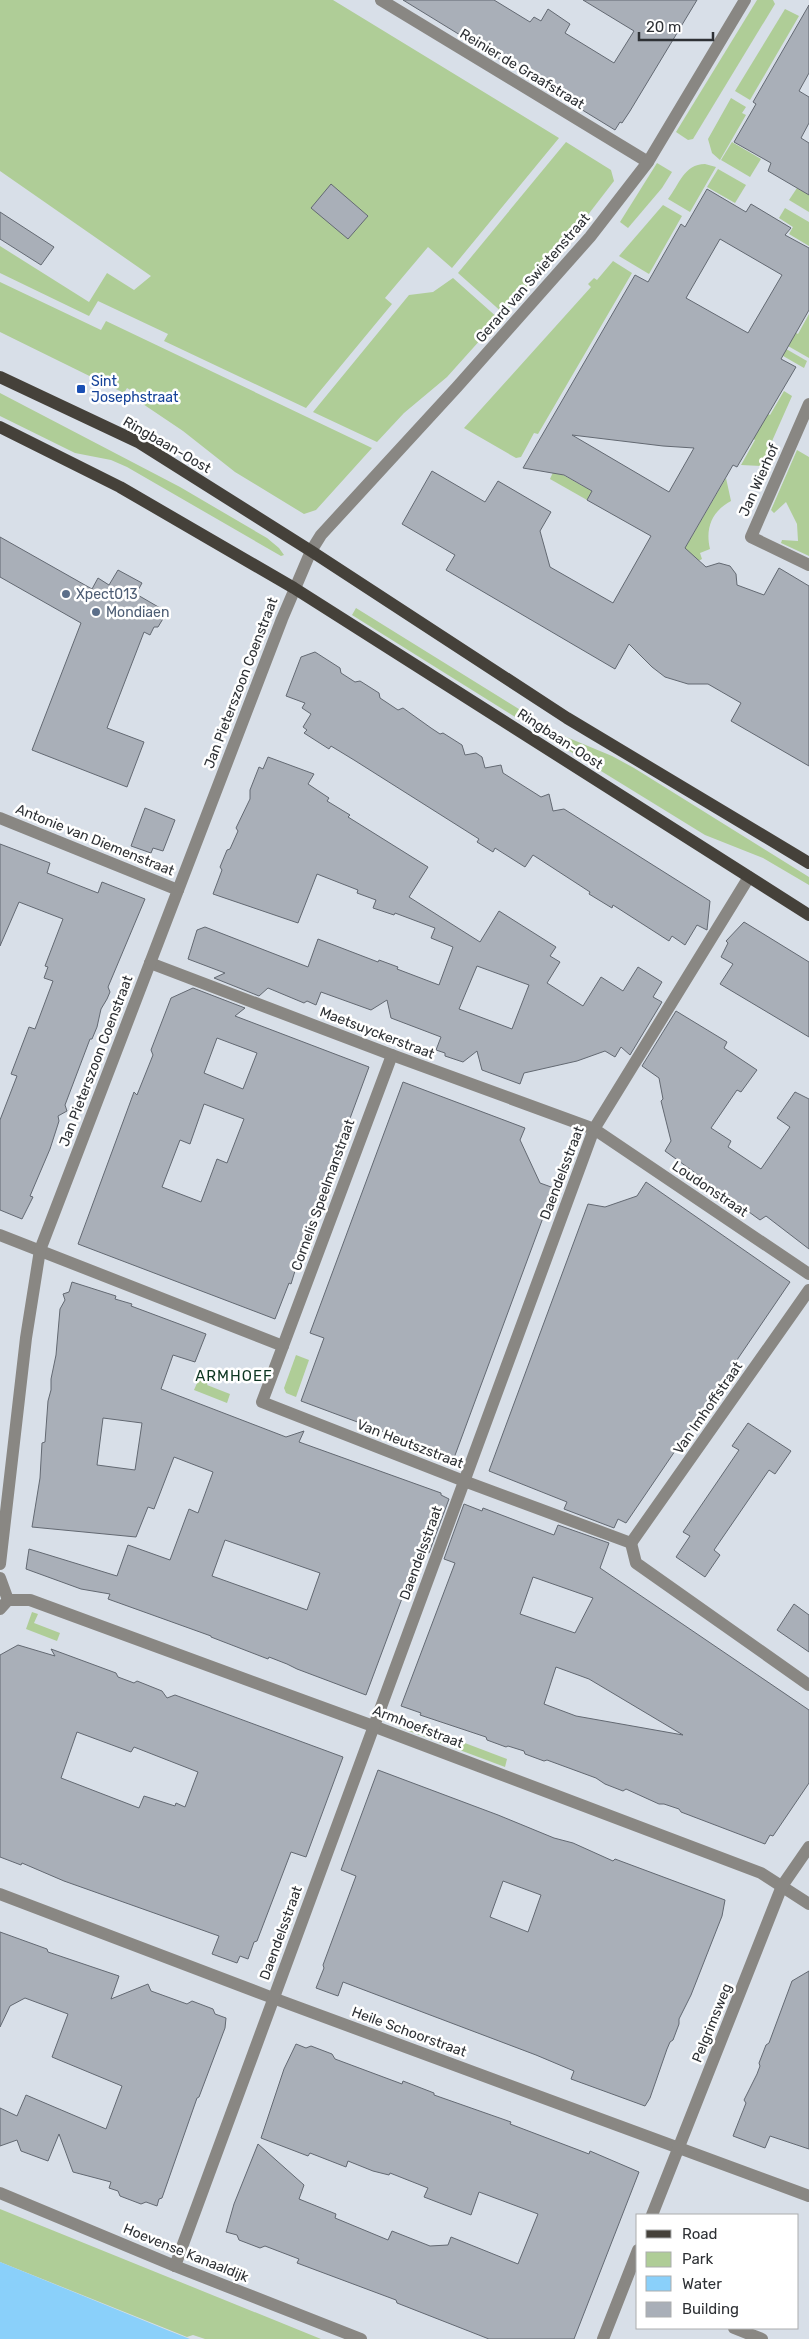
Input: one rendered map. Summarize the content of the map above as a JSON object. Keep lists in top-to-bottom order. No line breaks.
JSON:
{"streets":{"main road":["Ringbaan-Oost"],"street":["Reinier de Graafstraat","Gerard van Swietenstraat","Jan Wierhof","Jan Pieterszoon Coenstraat","Antonie van Diemenstraat","Maetsuyckerstraat","Daendelsstraat","Loudonstraat","Cornelis Speelmanstraat","Van Imhoffstraat","Van Heutszstraat","Armhoefstraat","Pelgrimsweg","Heile Schoorstraat","Hoevense Kanaaldijk"]},"crossings":[["Reinier de Graafstraat","Gerard van Swietenstraat"],["Gerard van Swietenstraat","Ringbaan-Oost"],["Ringbaan-Oost","Jan Pieterszoon Coenstraat"],["Ringbaan-Oost","Daendelsstraat"],["Jan Pieterszoon Coenstraat","Antonie van Diemenstraat"],["Jan Pieterszoon Coenstraat","Maetsuyckerstraat"],["Maetsuyckerstraat","Daendelsstraat"],["Maetsuyckerstraat","Loudonstraat"],["Maetsuyckerstraat","Cornelis Speelmanstraat"],["Daendelsstraat","Loudonstraat"],["Daendelsstraat","Van Heutszstraat"],["Daendelsstraat","Armhoefstraat"],["Daendelsstraat","Heile Schoorstraat"],["Daendelsstraat","Hoevense Kanaaldijk"],["Cornelis Speelmanstraat","Van Heutszstraat"],["Van Imhoffstraat","Van Heutszstraat"],["Armhoefstraat","Pelgrimsweg"],["Pelgrimsweg","Heile Schoorstraat"]],"districts":["ARMHOEF"],"places":{"transit":["Sint Josephstraat"],"other":["Xpect013","Mondiaen"]},"legend":["Road","Park","Water","Building"],"scale_bar":"20 m"}
